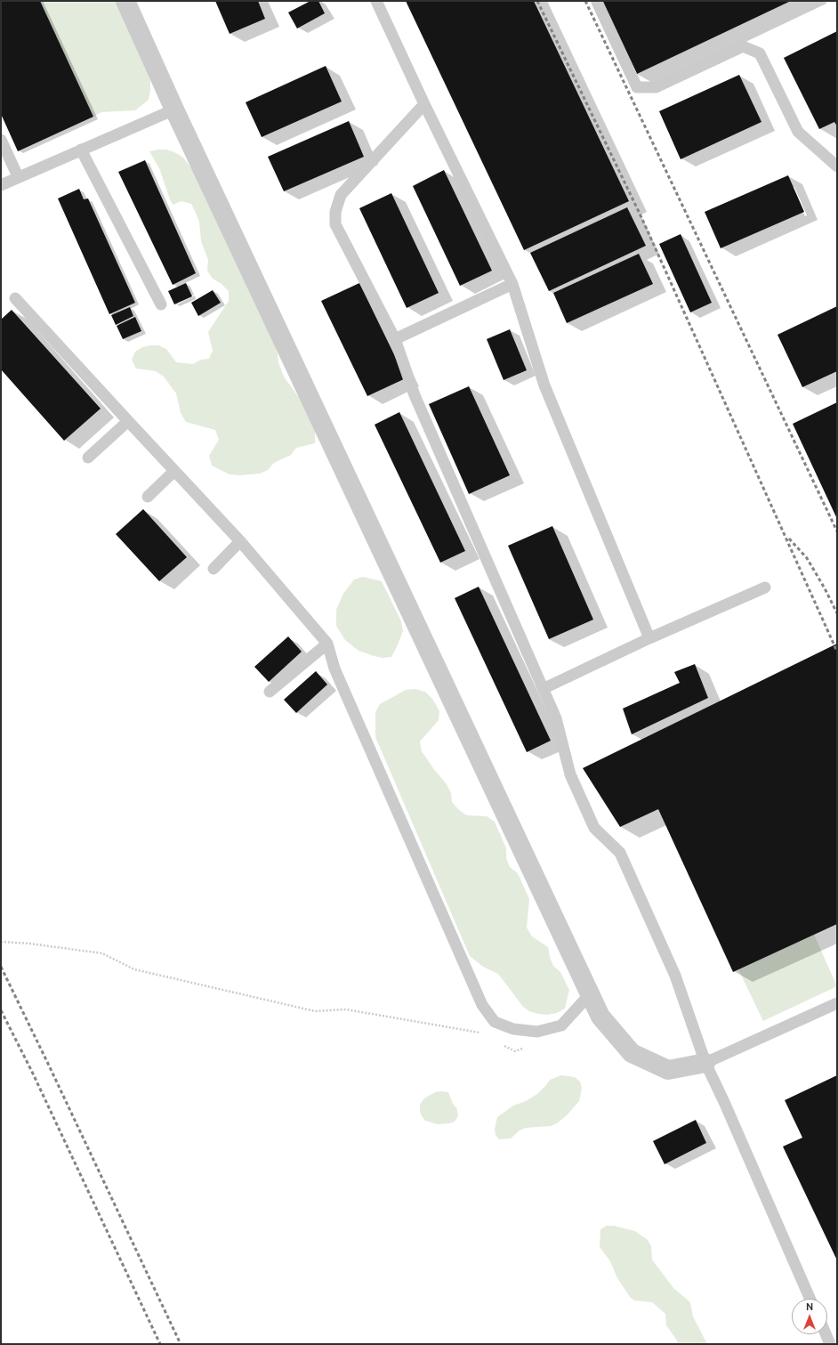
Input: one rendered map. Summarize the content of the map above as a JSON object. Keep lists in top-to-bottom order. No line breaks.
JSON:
{"north":"top"}
